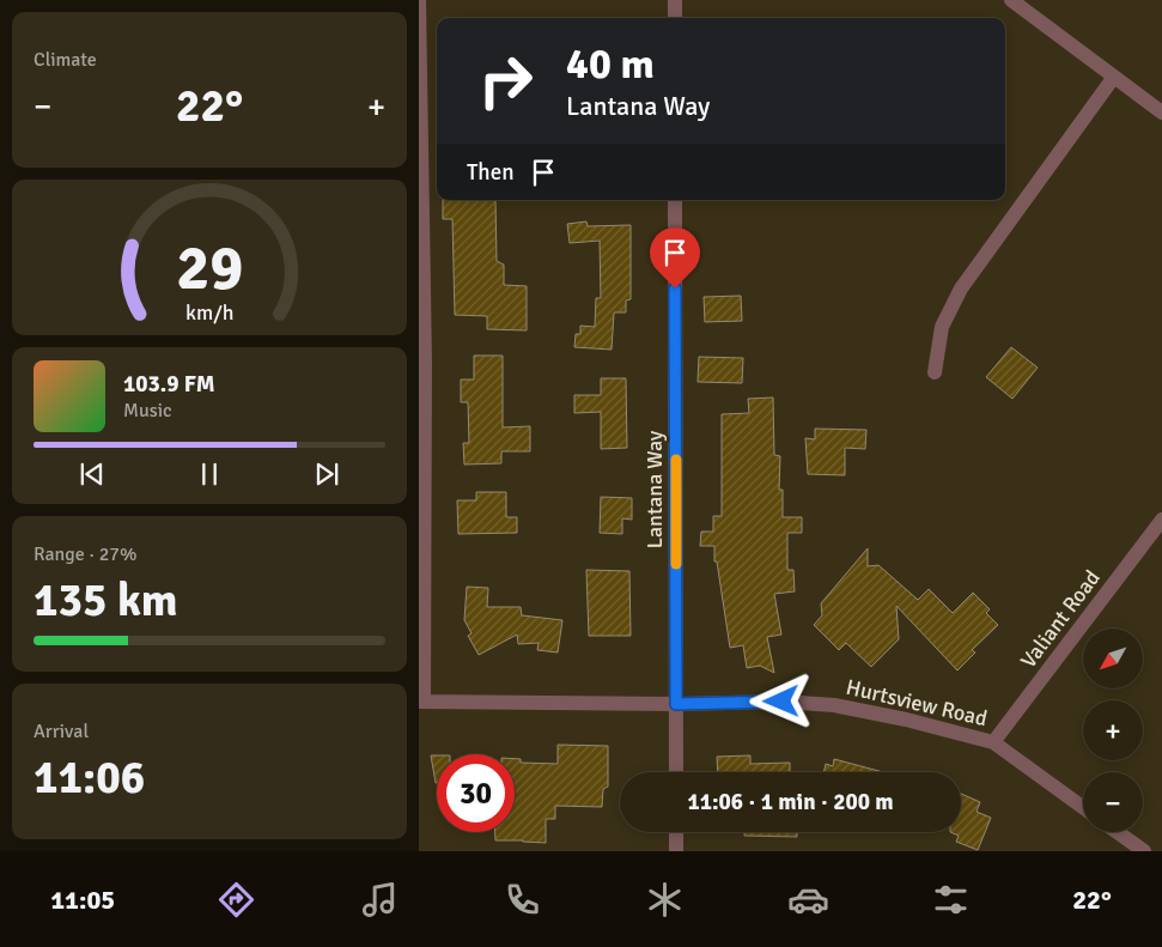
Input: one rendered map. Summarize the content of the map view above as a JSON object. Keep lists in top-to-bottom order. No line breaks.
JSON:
{"streets":{"street":["Lantana Way","Valiant Road","Hurtsview Road"]},"crossings":[["Lantana Way","Hurtsview Road"],["Valiant Road","Hurtsview Road"]],"north":"bottom left","page":{"tile":["Climate",["Range · 27%","135 km"],["Arrival","11:06"]],"turn":["40 m","Lantana Way"],"heat":["−","22°","+"],"then":"Then","song":["103.9 FM","Music"],"map_buttons":["+","−"],"limit":"30","trip":"11:06 · 1 min · 200 m","tabs":["11:05","22°"],"gauge":["29","km/h"]}}
